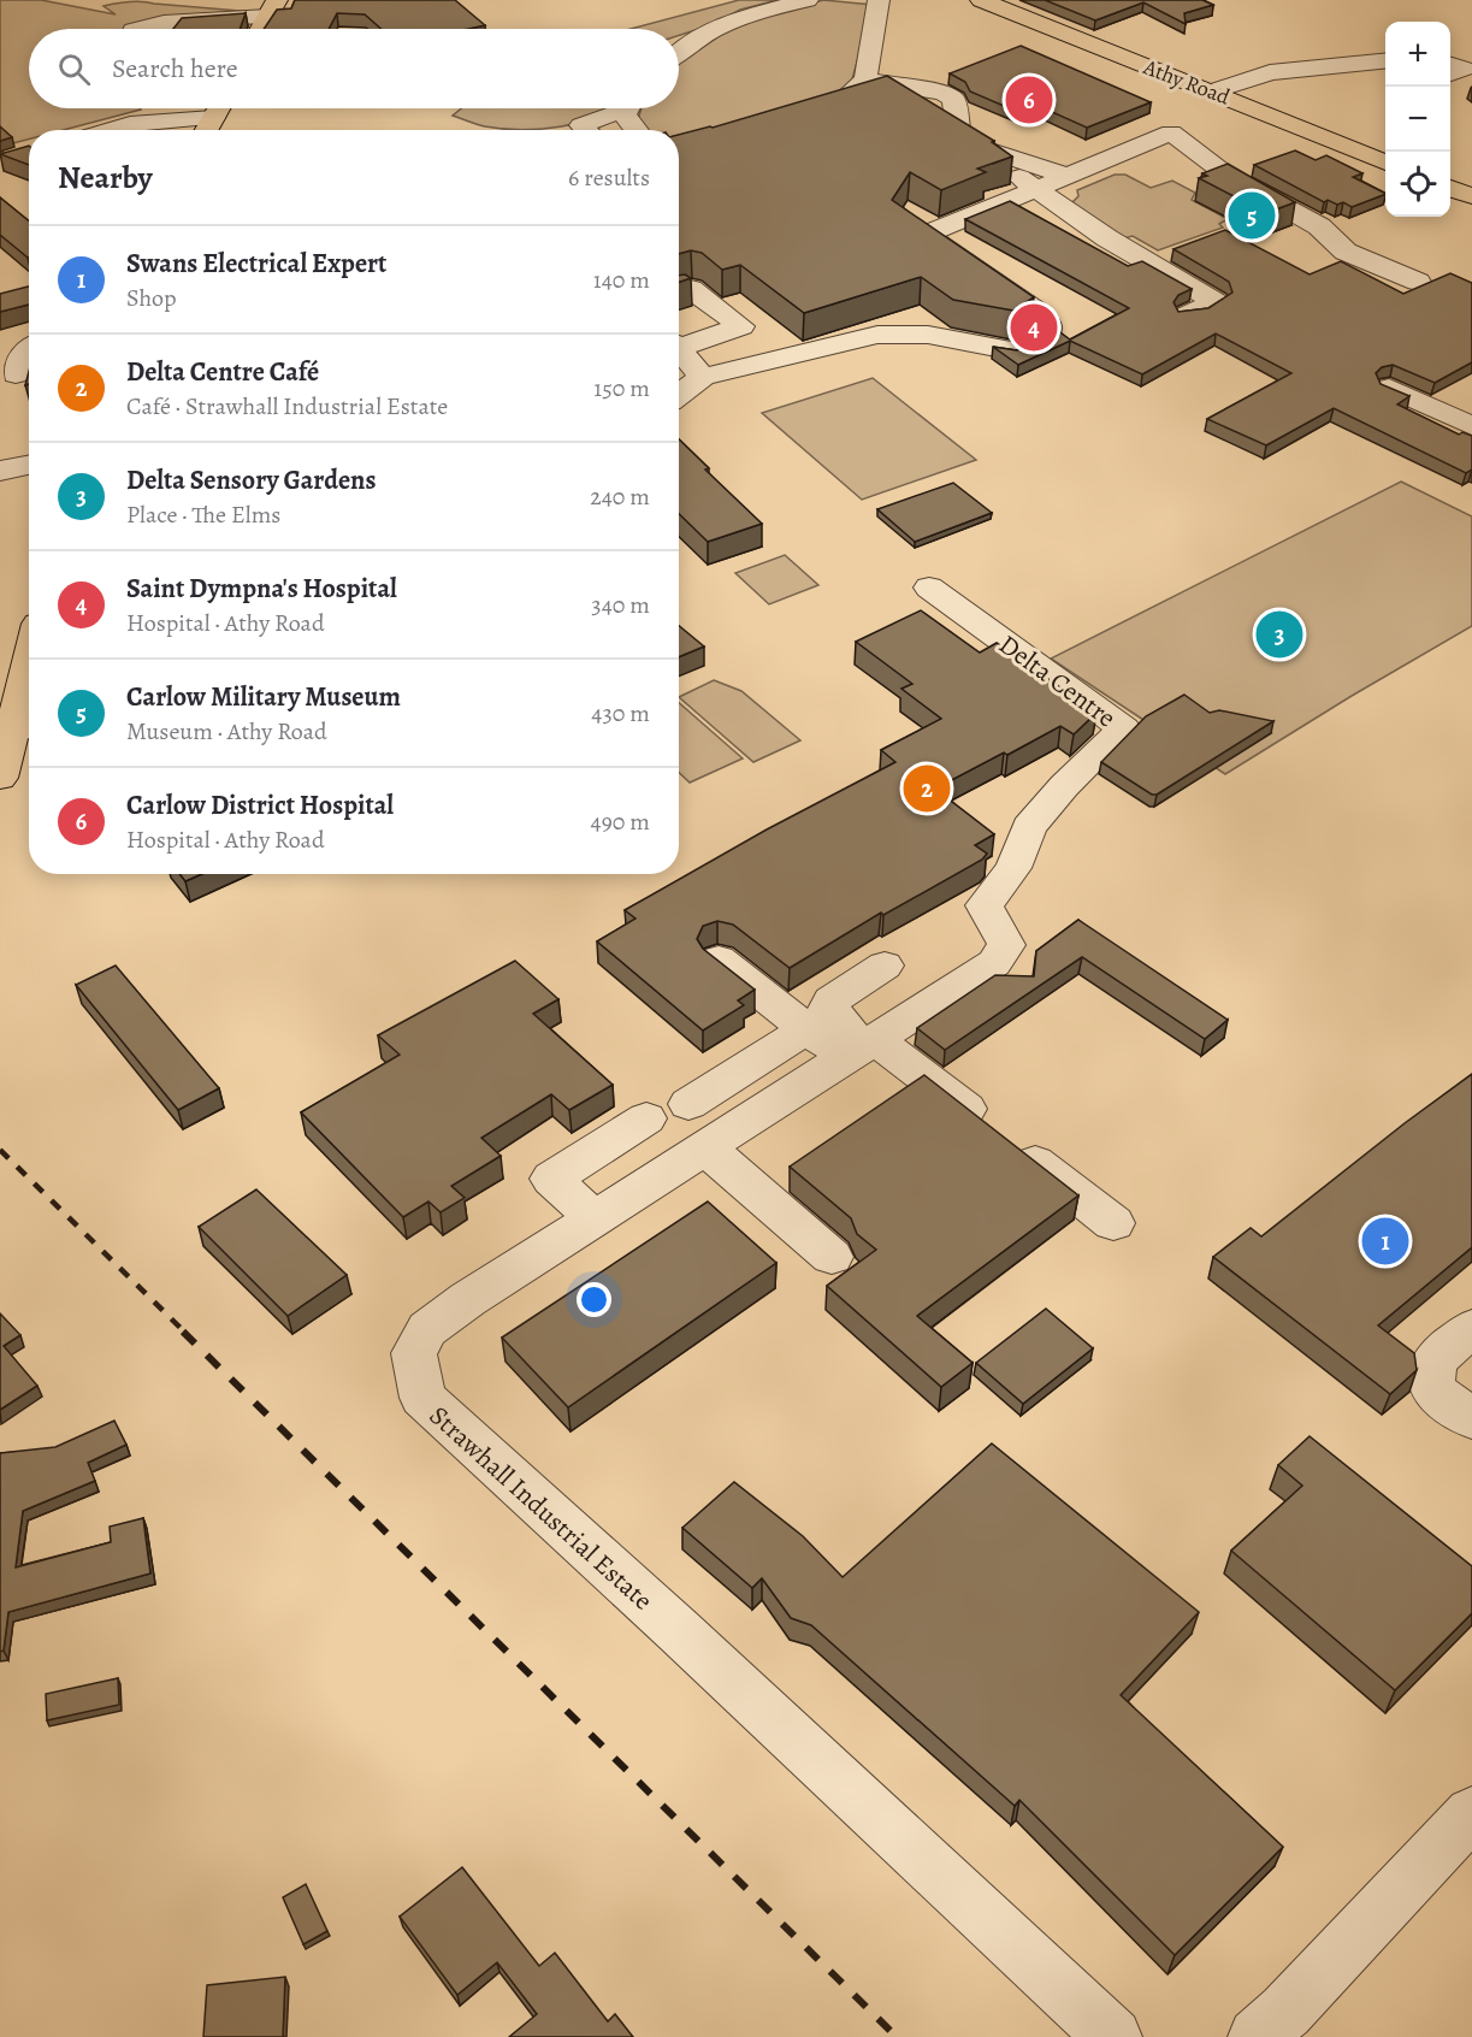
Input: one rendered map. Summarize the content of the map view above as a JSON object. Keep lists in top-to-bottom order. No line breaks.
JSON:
{"streets":{"main road":["Athy Road"],"street":["Delta Centre","Strawhall Industrial Estate"]},"crossings":[["Delta Centre","Strawhall Industrial Estate"]],"page":{"map_buttons":["+","−"],"search":"Search here","pins":["6","5","4","3","2","1"],"heading":["Nearby","6 results"],"list":[{"mark":"1","name":"Swans Electrical Expert","note":"Shop","value":"140 m"},{"mark":"2","name":"Delta Centre Café","note":"Café · Strawhall Industrial Estate","value":"150 m"},{"mark":"3","name":"Delta Sensory Gardens","note":"Place · The Elms","value":"240 m"},{"mark":"4","name":"Saint Dympna's Hospital","note":"Hospital · Athy Road","value":"340 m"},{"mark":"5","name":"Carlow Military Museum","note":"Museum · Athy Road","value":"430 m"},{"mark":"6","name":"Carlow District Hospital","note":"Hospital · Athy Road","value":"490 m"}]}}
